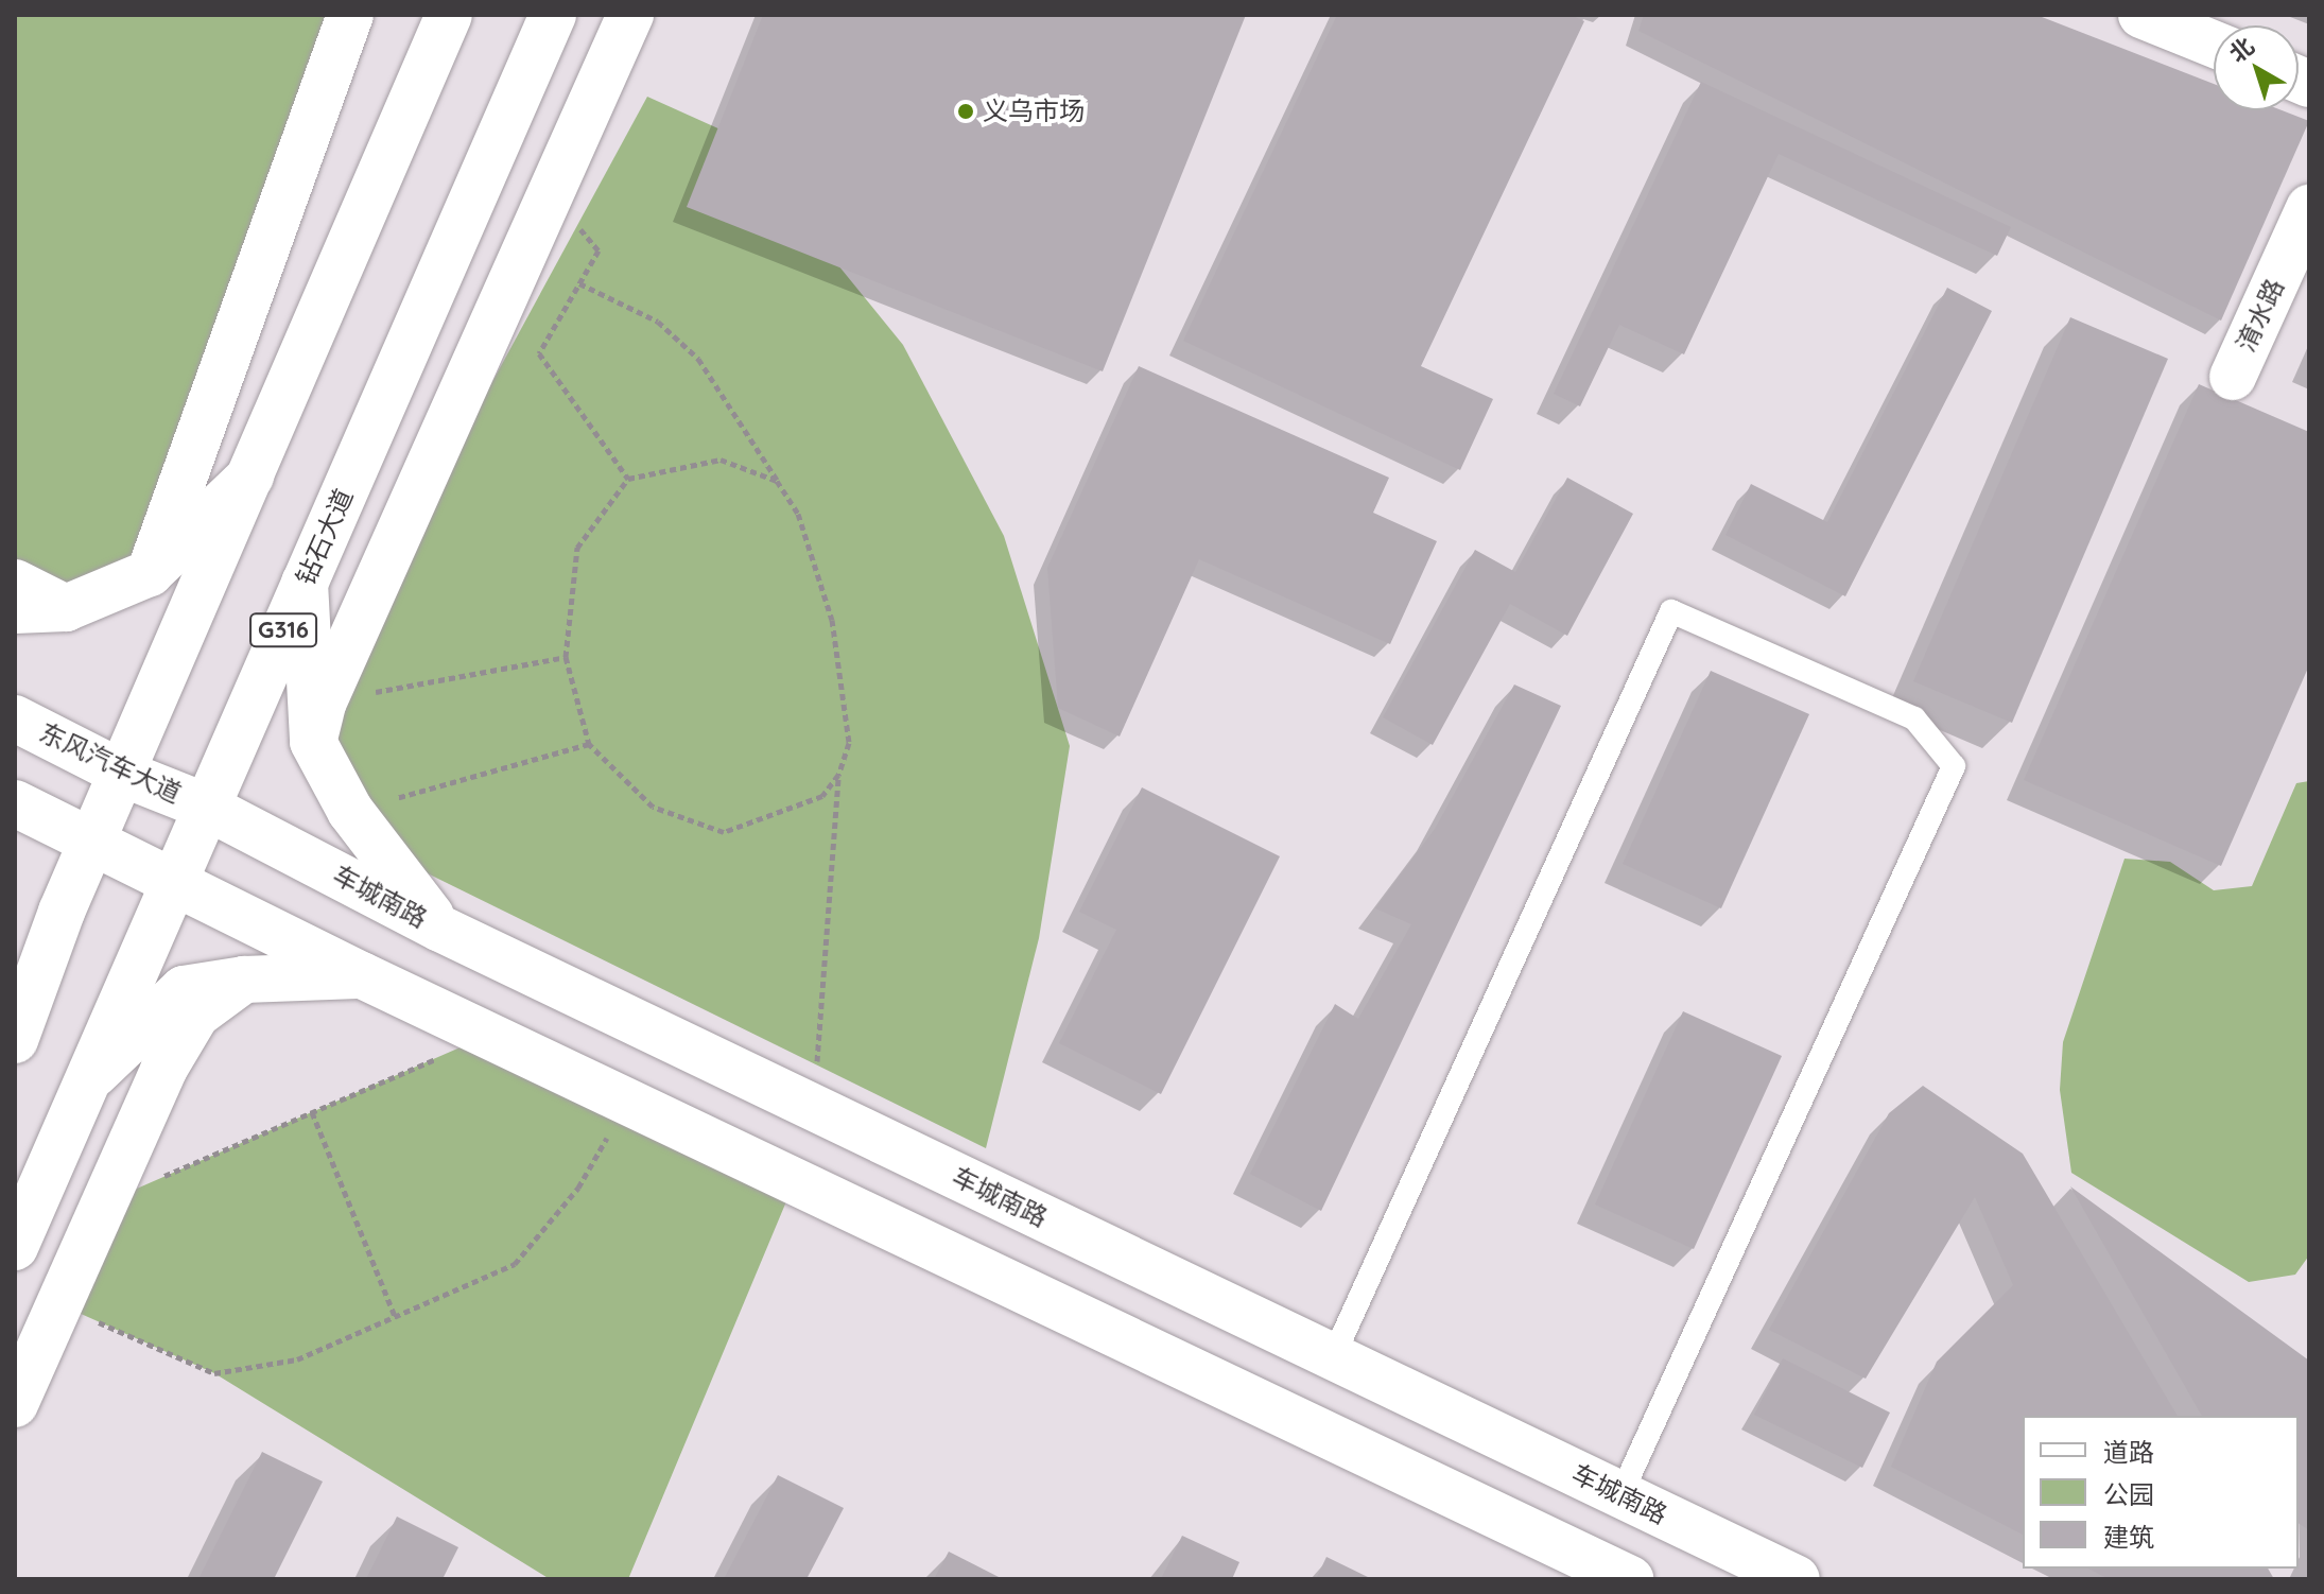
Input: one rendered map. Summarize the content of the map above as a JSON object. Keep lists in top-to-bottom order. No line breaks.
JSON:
{"streets":{"main road":["淯水路","钻石大道","G316","东风汽车大道","车城南路"]},"crossings":[["钻石大道","东风汽车大道"],["钻石大道","车城南路"],["东风汽车大道","车城南路"]],"places":["义乌市场"],"legend":["道路","公园","建筑"],"north":"top left"}
